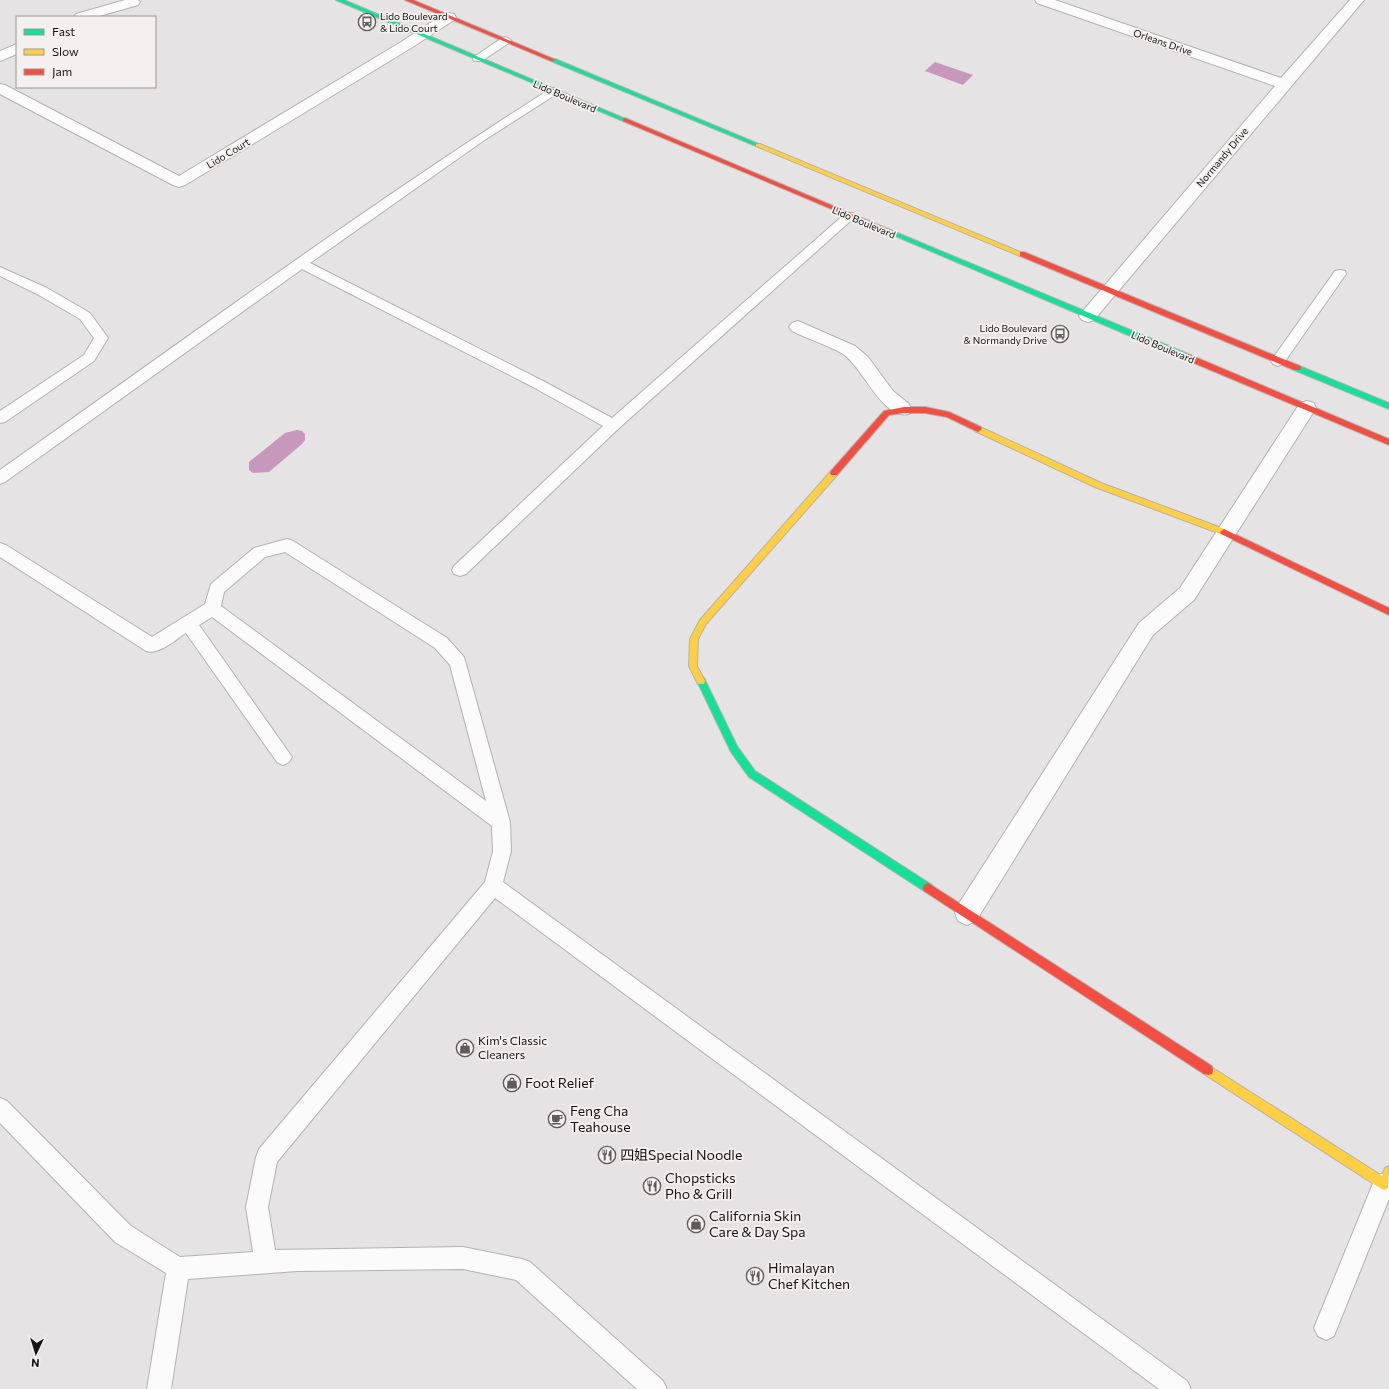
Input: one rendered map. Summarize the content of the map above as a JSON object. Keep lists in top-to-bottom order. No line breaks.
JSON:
{"streets":{"street":["Orleans Drive","Lido Boulevard","Lido Court","Normandy Drive"]},"crossings":[["Orleans Drive","Normandy Drive"],["Lido Boulevard","Lido Court"],["Lido Boulevard","Normandy Drive"]],"places":{"bus stop":["Lido Boulevard & Lido Court","Lido Boulevard & Normandy Drive"],"shop":["Kim's Classic Cleaners","Foot Relief","California Skin Care & Day Spa"],"cafe":["Feng Cha Teahouse"],"restaurant":["四姐Special Noodle","Chopsticks Pho & Grill","Himalayan Chef Kitchen"]},"legend":["Fast","Slow","Jam"],"north":"bottom"}
